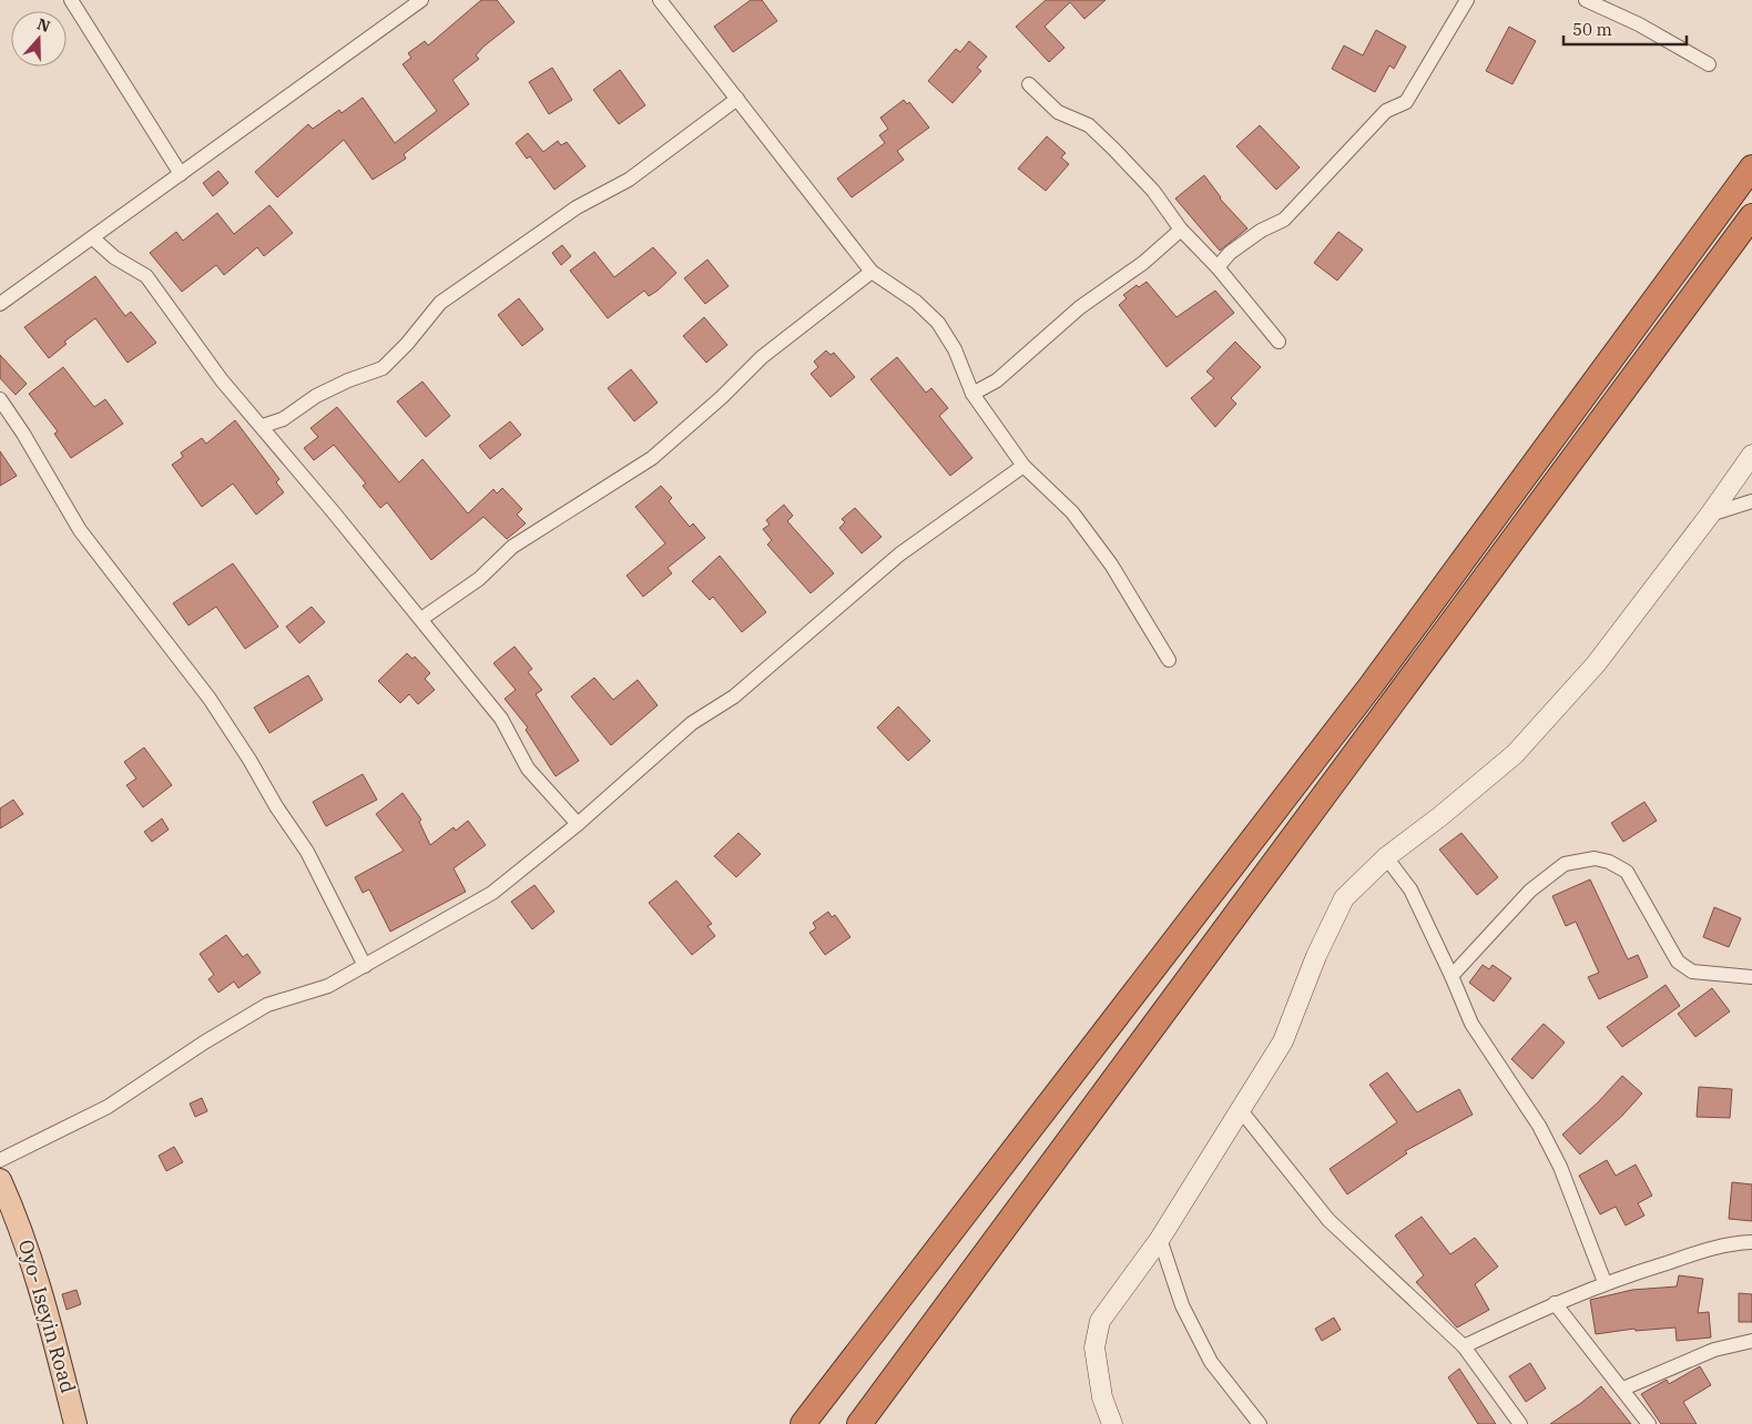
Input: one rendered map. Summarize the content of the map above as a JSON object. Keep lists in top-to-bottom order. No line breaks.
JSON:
{"streets":{"main road":["Oyo- Iseyin Road"]},"scale_bar":"50 m","north":"top"}
